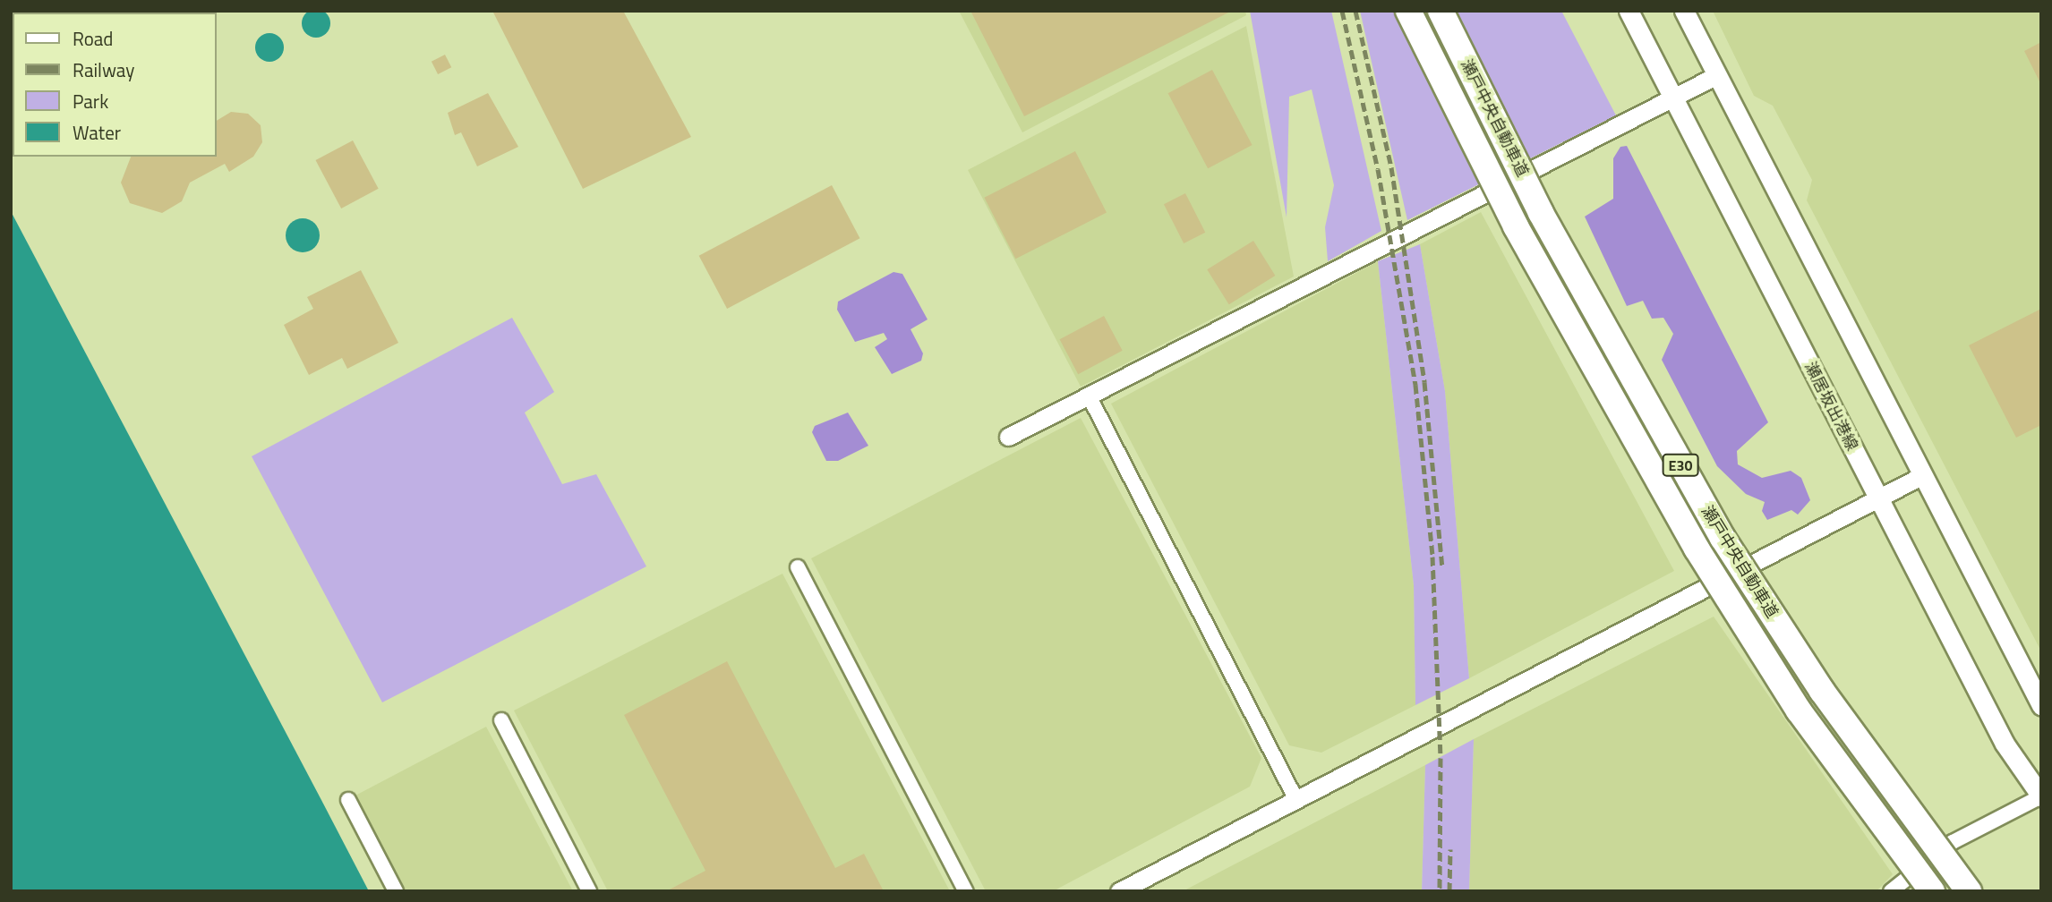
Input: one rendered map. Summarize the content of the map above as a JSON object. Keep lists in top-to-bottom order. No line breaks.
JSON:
{"streets":{"highway":["瀬戸中央自動車道","E30"],"main road":["瀬居坂出港線"]},"legend":["Road","Railway","Park","Water"]}
